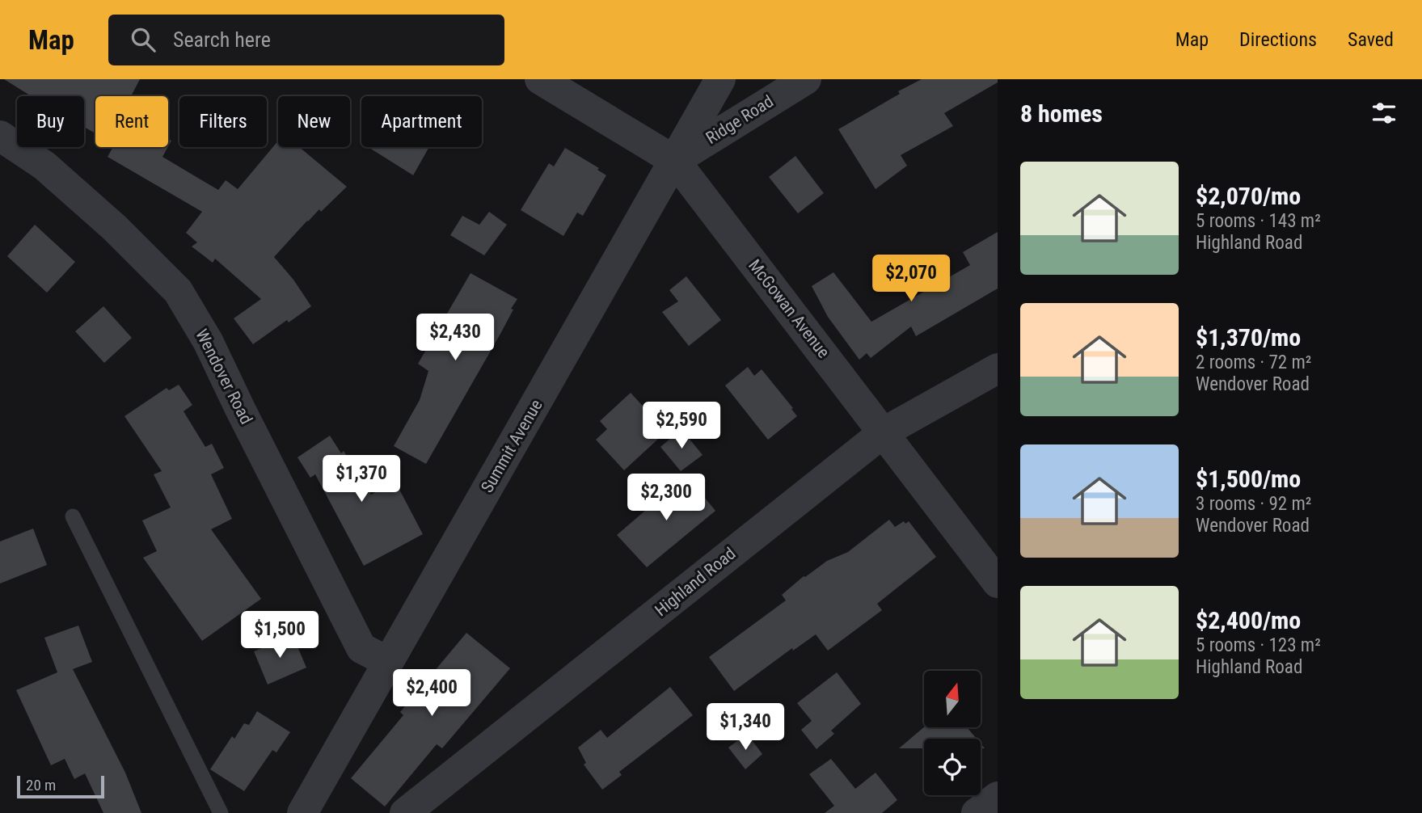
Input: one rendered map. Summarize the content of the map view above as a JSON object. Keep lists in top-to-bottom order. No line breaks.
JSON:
{"streets":{"street":["Ridge Road","McGowan Avenue","Wendover Road","Summit Avenue","Highland Road"]},"crossings":[["Ridge Road","McGowan Avenue"],["Ridge Road","Summit Avenue"],["McGowan Avenue","Summit Avenue"],["McGowan Avenue","Highland Road"],["Wendover Road","Summit Avenue"]],"scale_bar":"20 m","north":"top","page":{"header":"Map","search":"Search here","nav":["Map","Directions","Saved"],"heading":"8 homes","chip":["Buy","Rent","Filters","New","Apartment"],"list":[{"name":"$2,070/mo","note":"5 rooms · 143 m² · Highland Road"},{"name":"$1,370/mo","note":"2 rooms · 72 m² · Wendover Road"},{"name":"$1,500/mo","note":"3 rooms · 92 m² · Wendover Road"},{"name":"$2,400/mo","note":"5 rooms · 123 m² · Highland Road"}],"price":["$2,070","$2,430","$2,590","$1,370","$2,300","$1,500","$2,400","$1,340"],"scale":"20 m"}}
